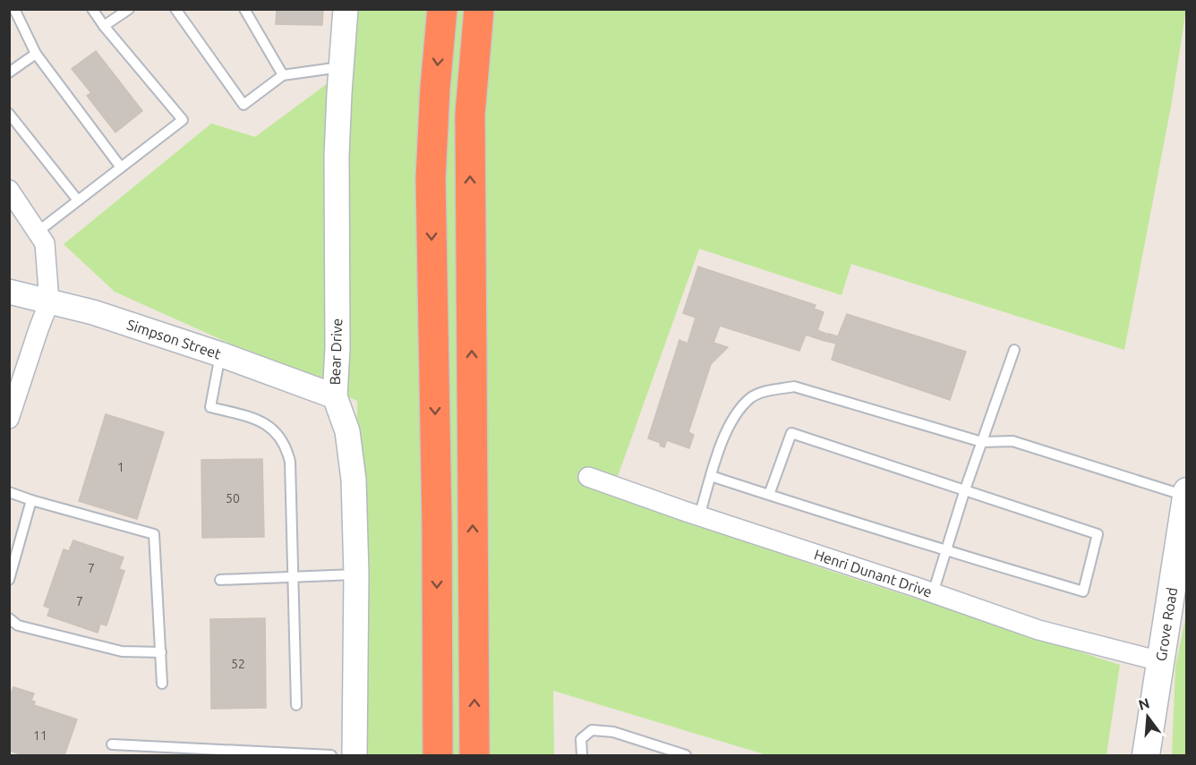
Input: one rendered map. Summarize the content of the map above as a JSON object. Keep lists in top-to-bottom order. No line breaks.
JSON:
{"streets":{"main road":["Grove Road"],"street":["Simpson Street","Bear Drive","Henri Dunant Drive"]},"crossings":[["Simpson Street","Bear Drive"],["Henri Dunant Drive","Grove Road"]],"house_numbers":["1","50","7","7","52","11"],"north":"top"}
